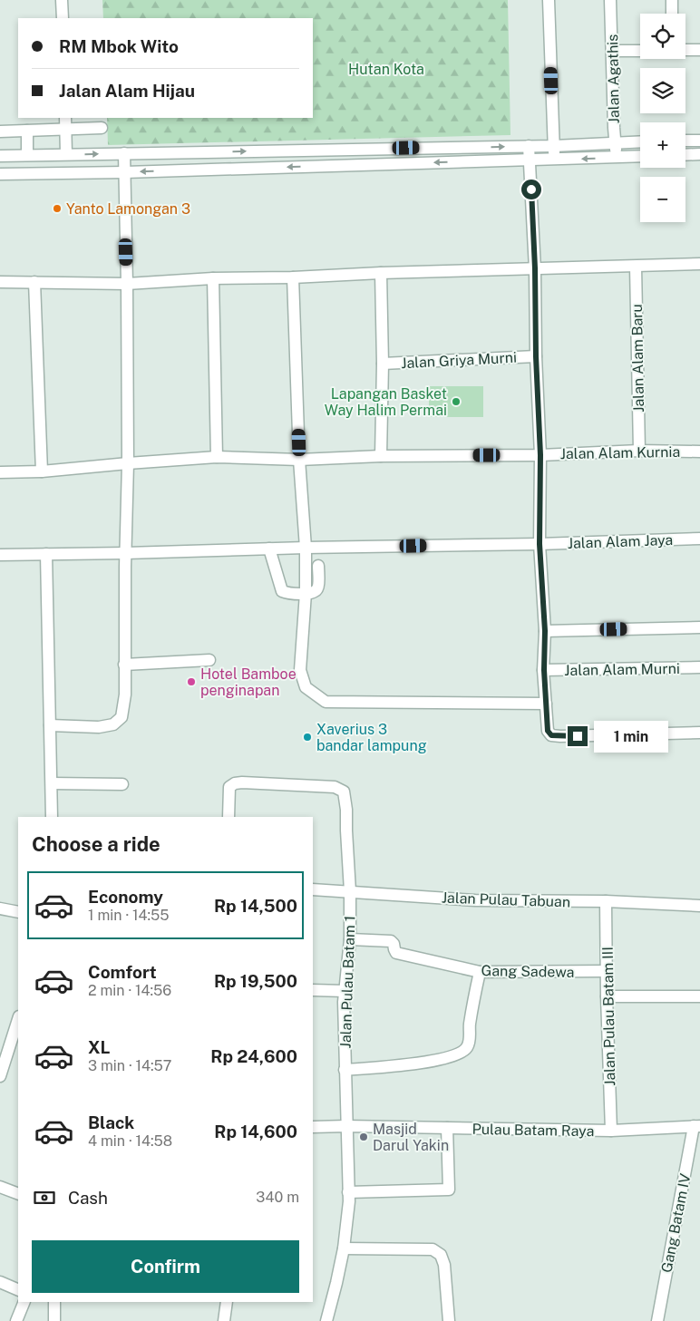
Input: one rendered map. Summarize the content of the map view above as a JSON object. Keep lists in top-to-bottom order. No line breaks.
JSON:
{"streets":{"street":["Jalan Agathis","Jalan Alam Baru","Jalan Griya Murni","Jalan Alam Kurnia","Jalan Alam Jaya","Jalan Alam Murni","Jalan Pulau Tabuan","Gang Sadewa","Jalan Pulau Batam 1","Jalan Pulau Batam III","Pulau Batam Raya","Gang Batam IV"]},"crossings":[["Jalan Alam Baru","Jalan Alam Kurnia"],["Jalan Pulau Tabuan","Jalan Pulau Batam 1"],["Jalan Pulau Tabuan","Jalan Pulau Batam III"],["Gang Sadewa","Jalan Pulau Batam 1"],["Gang Sadewa","Jalan Pulau Batam III"],["Jalan Pulau Batam 1","Pulau Batam Raya"],["Jalan Pulau Batam III","Pulau Batam Raya"],["Pulau Batam Raya","Gang Batam IV"]],"parks":["Hutan Kota"],"places":["Yanto Lamongan 3","Lapangan Basket Way Halim Permai","Hotel Bamboe penginapan","Xaverius 3 bandar lampung","Masjid Darul Yakin"],"page":{"map_buttons":["+","−"],"banner":["RM Mbok Wito","Jalan Alam Hijau"],"bubble":"1 min","heading":"Choose a ride","list":[{"name":"Economy","note":"1 min · 14:55","value":"Rp 14,500"},{"name":"Comfort","note":"2 min · 14:56","value":"Rp 19,500"},{"name":"XL","note":"3 min · 14:57","value":"Rp 24,600"},{"name":"Black","note":"4 min · 14:58","value":"Rp 14,600"}],"pay":["Cash","340 m"],"buttons":"Confirm"}}
